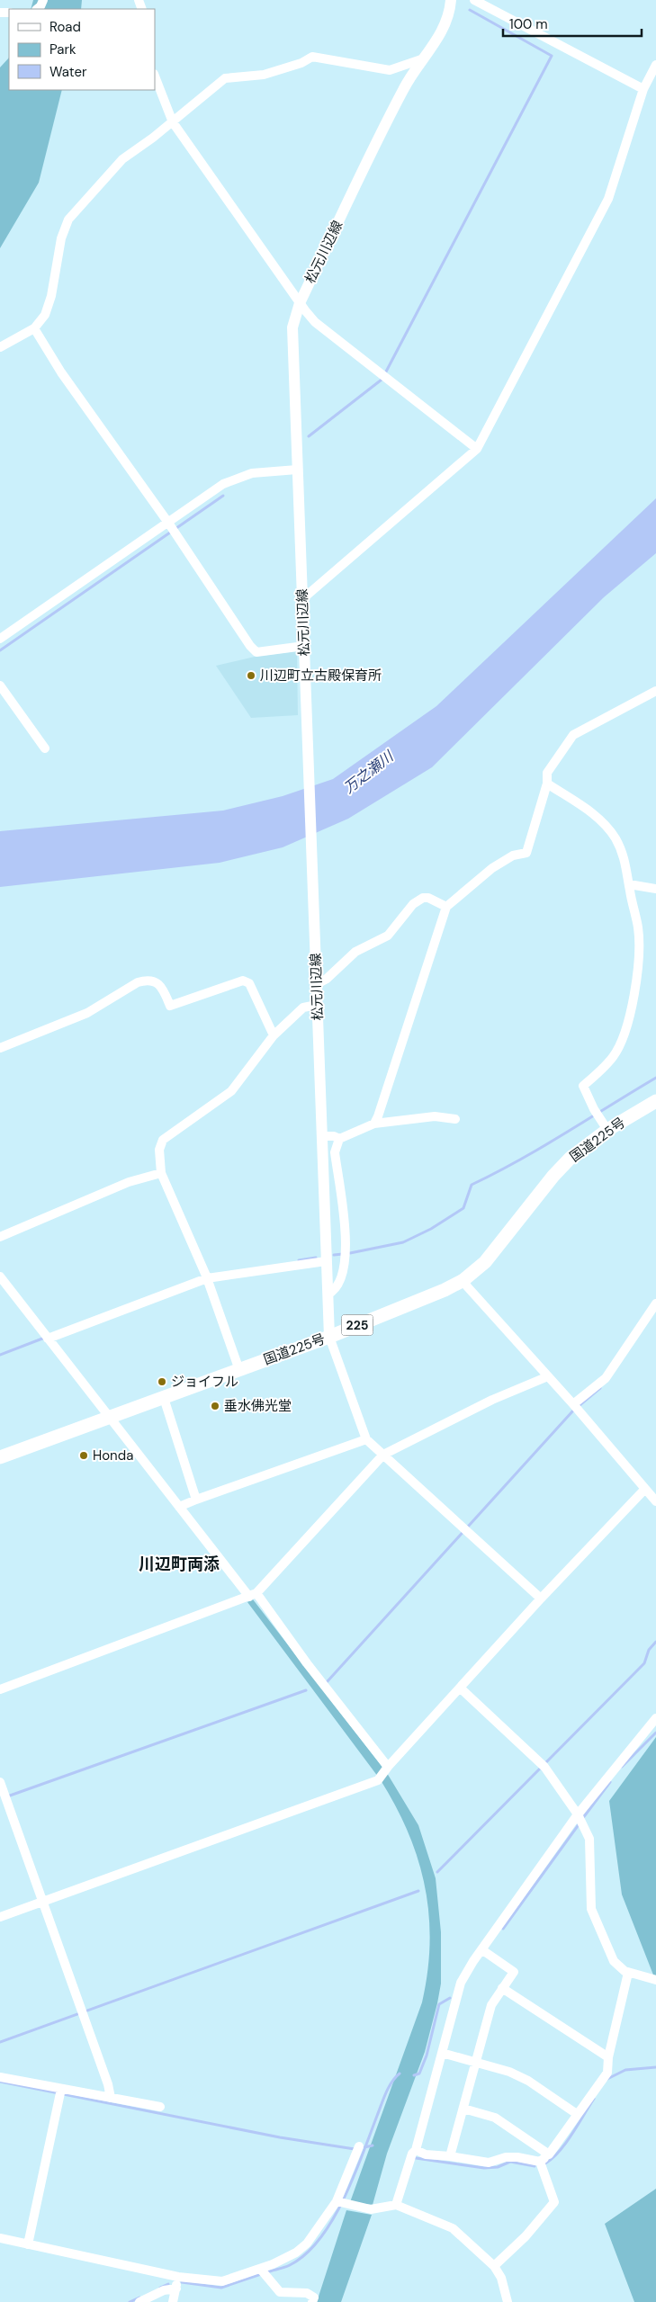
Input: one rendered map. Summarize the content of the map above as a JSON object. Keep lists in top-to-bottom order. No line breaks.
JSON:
{"streets":{"highway":["国道225号","225"],"main road":["松元川辺線"]},"crossings":[["松元川辺線","国道225号"]],"districts":["川辺町両添"],"water":["万之瀬川"],"places":["川辺町立古殿保育所","ジョイフル","垂水佛光堂","Honda"],"legend":["Road","Park","Water"],"scale_bar":"100 m"}
